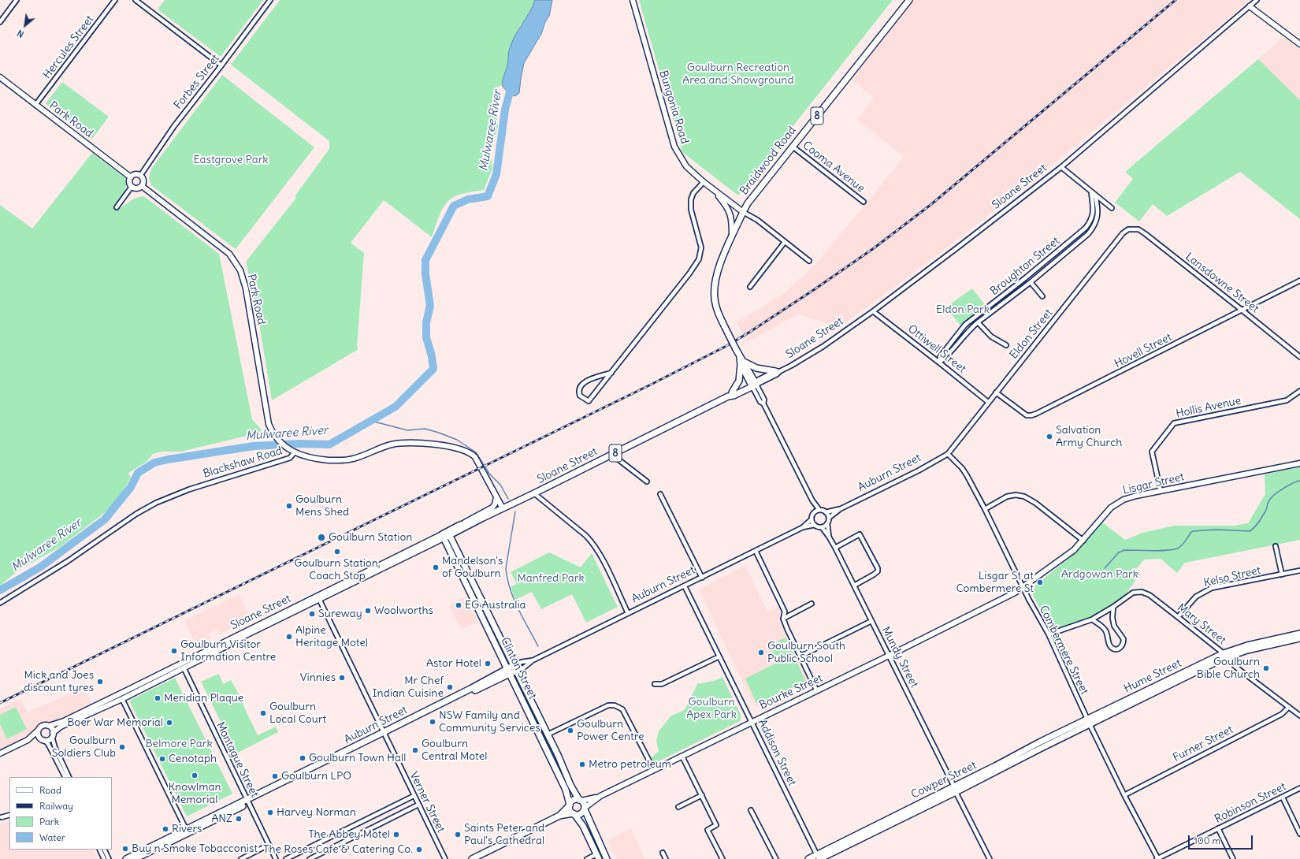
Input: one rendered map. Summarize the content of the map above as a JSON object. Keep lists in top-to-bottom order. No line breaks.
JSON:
{"streets":{"main road":["8","Braidwood Road","Sloane Street","Auburn Street","Clinton Street","Hume Street","Cowper Street"],"street":["Hercules Street","Forbes Street","Bungonia Road","Park Road","Cooma Avenue","Broughton Street","Lansdowne Street","Eldon Street","Ottiwell Street","Hovell Street","Hollis Avenue","Blackshaw Road","Lisgar Street","Kelso Street","Mary Street","Combermere Street","Mundy Street","Bourke Street","Furner Street","Addison Street","Montague Street","Verner Street","Robinson Street"]},"crossings":[["Hercules Street","Park Road"],["Forbes Street","Park Road"],["Bungonia Road","Braidwood Road"],["8","Braidwood Road"],["8","Sloane Street"],["Park Road","Blackshaw Road"],["Braidwood Road","Cooma Avenue"],["Braidwood Road","Sloane Street"],["Sloane Street","Ottiwell Street"],["Sloane Street","Blackshaw Road"],["Sloane Street","Clinton Street"],["Sloane Street","Montague Street"],["Sloane Street","Verner Street"],["Broughton Street","Ottiwell Street"],["Lansdowne Street","Eldon Street"],["Lansdowne Street","Hovell Street"],["Eldon Street","Ottiwell Street"],["Eldon Street","Hovell Street"],["Eldon Street","Auburn Street"],["Eldon Street","Combermere Street"],["Hollis Avenue","Lisgar Street"],["Auburn Street","Combermere Street"],["Auburn Street","Mundy Street"],["Auburn Street","Clinton Street"],["Auburn Street","Addison Street"],["Auburn Street","Montague Street"],["Auburn Street","Verner Street"],["Lisgar Street","Combermere Street"],["Lisgar Street","Bourke Street"],["Kelso Street","Mary Street"],["Mary Street","Hume Street"],["Mary Street","Furner Street"],["Combermere Street","Hume Street"],["Combermere Street","Bourke Street"],["Combermere Street","Furner Street"],["Combermere Street","Cowper Street"],["Combermere Street","Robinson Street"],["Mundy Street","Bourke Street"],["Mundy Street","Cowper Street"],["Clinton Street","Bourke Street"],["Hume Street","Cowper Street"],["Bourke Street","Addison Street"],["Addison Street","Cowper Street"]],"water":["Mulwaree River"],"parks":["Goulburn Recreation Area and Showground","Eastgrove Park","Eldon Park","Ardgowan Park","Manfred Park","Goulburn Apex Park","Belmore Park"],"places":["Salvation Army Church","Goulburn Mens Shed","Goulburn Station","Goulburn Station, Coach Stop","Mandelson's of Goulburn","Lisgar St at Combermere St","EG Australia","Woolworths","Sureway","Alpine Heritage Motel","Goulburn Visitor Information Centre","Goulburn South Public School","Astor Hotel","Goulburn Bible Church","Vinnies","Mick and Joes discount tyres","Mr Chef Indian Cuisine","Meridian Plaque","Goulburn Local Court","NSW Family and Community Services","Boer War Memorial","Goulburn Power Centre","Goulburn Soldiers Club","Goulburn Central Motel","Goulburn Town Hall","Cenotaph","Metro petroleum","Knowlman Memorial","Goulburn LPO","Harvey Norman","ANZ","Rivers","The Abbey Motel","Saints Peter and Paul's Cathedral","Buy n Smoke Tobacconist","The Roses Cafe & Catering Co."],"legend":["Road","Railway","Park","Water"],"scale_bar":"100 m","north":"bottom left"}
